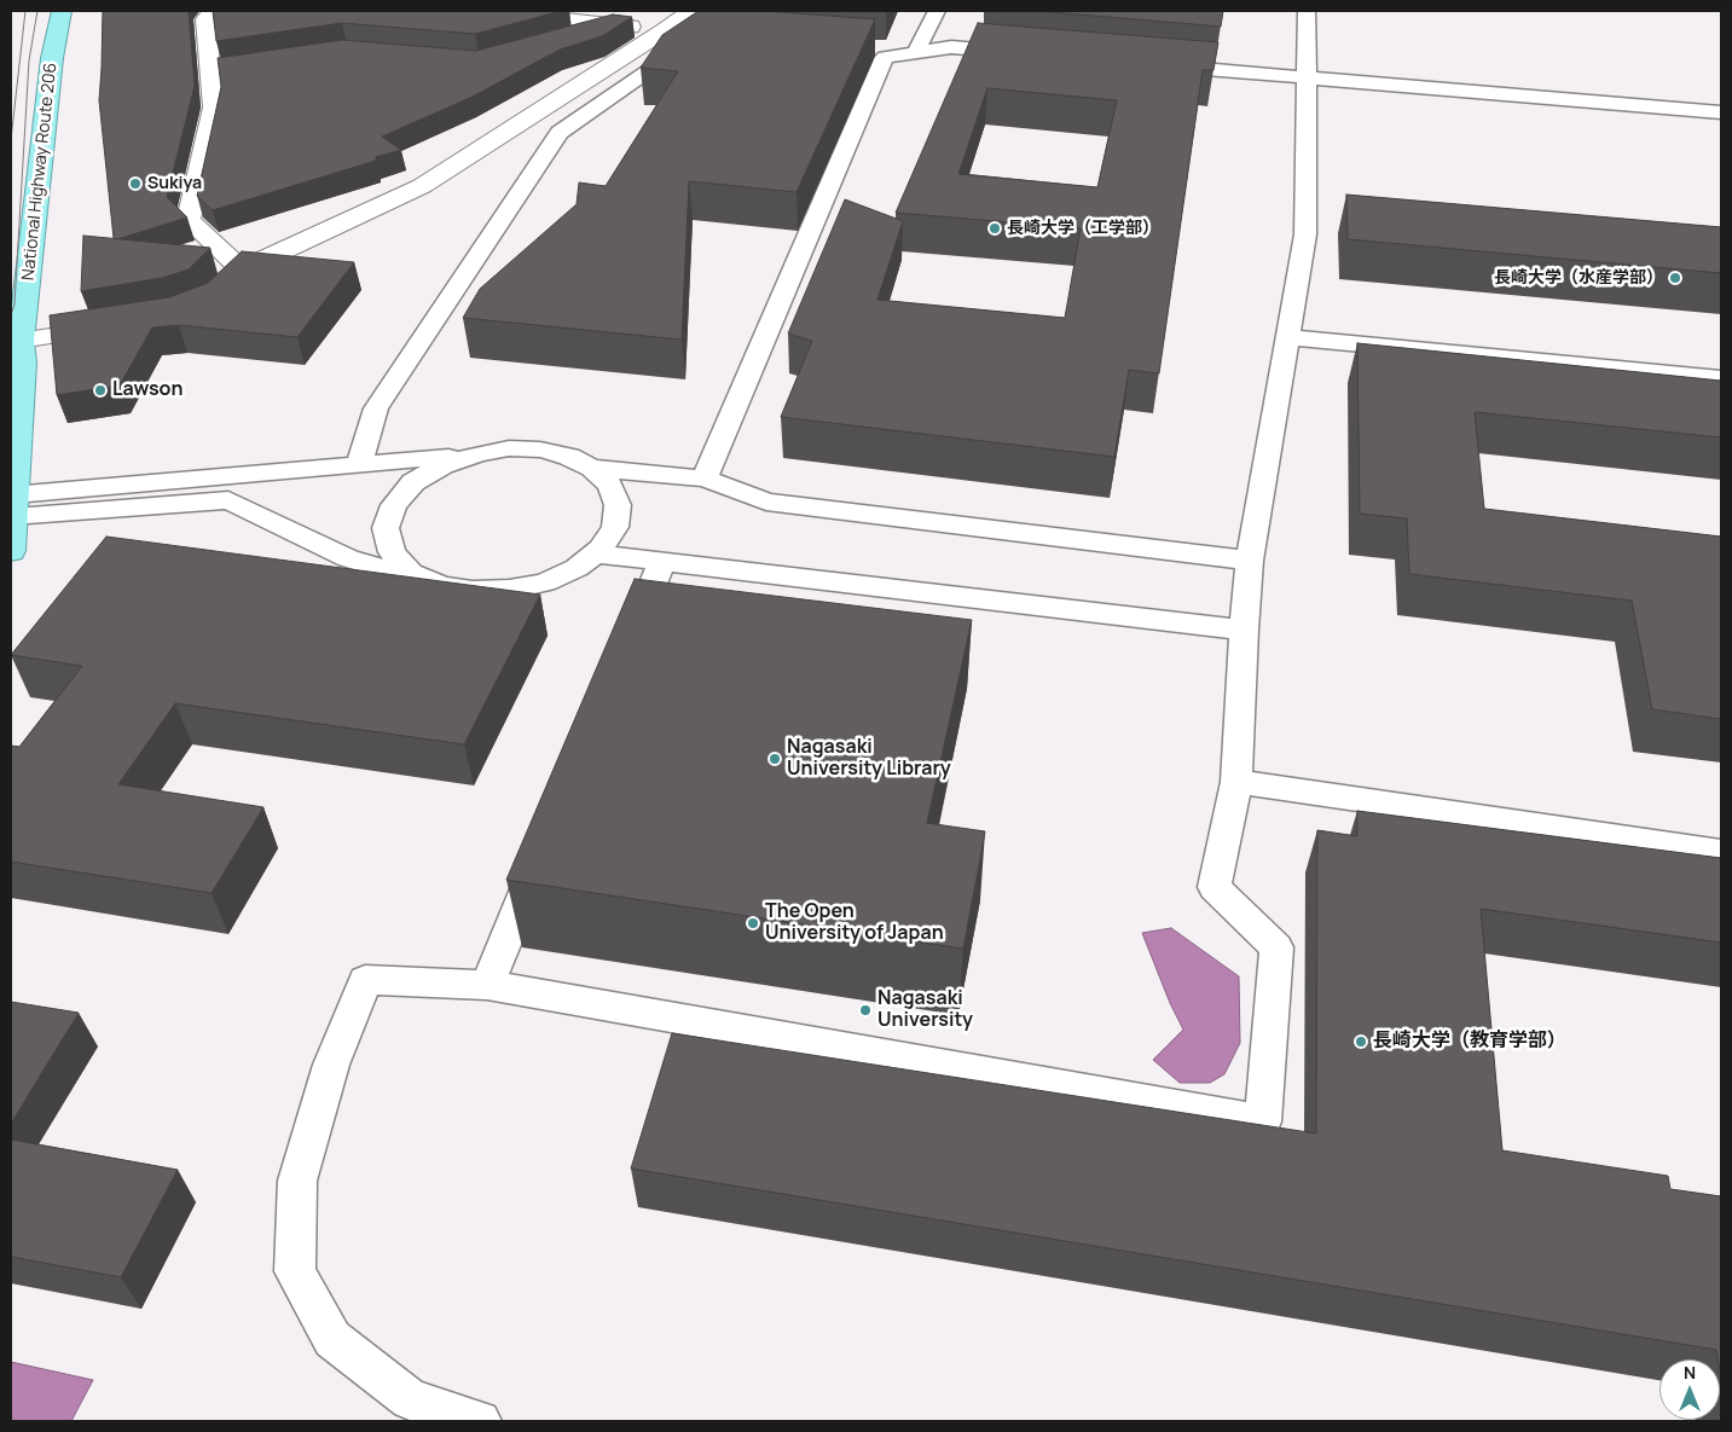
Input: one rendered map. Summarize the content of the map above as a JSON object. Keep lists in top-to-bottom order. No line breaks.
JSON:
{"streets":{"highway":["National Highway Route 206"]},"places":["Sukiya","長崎大学（工学部）","長崎大学（水産学部）","Lawson","Nagasaki University Library","The Open University of Japan","Nagasaki University","長崎大学（教育学部）"],"north":"top"}
